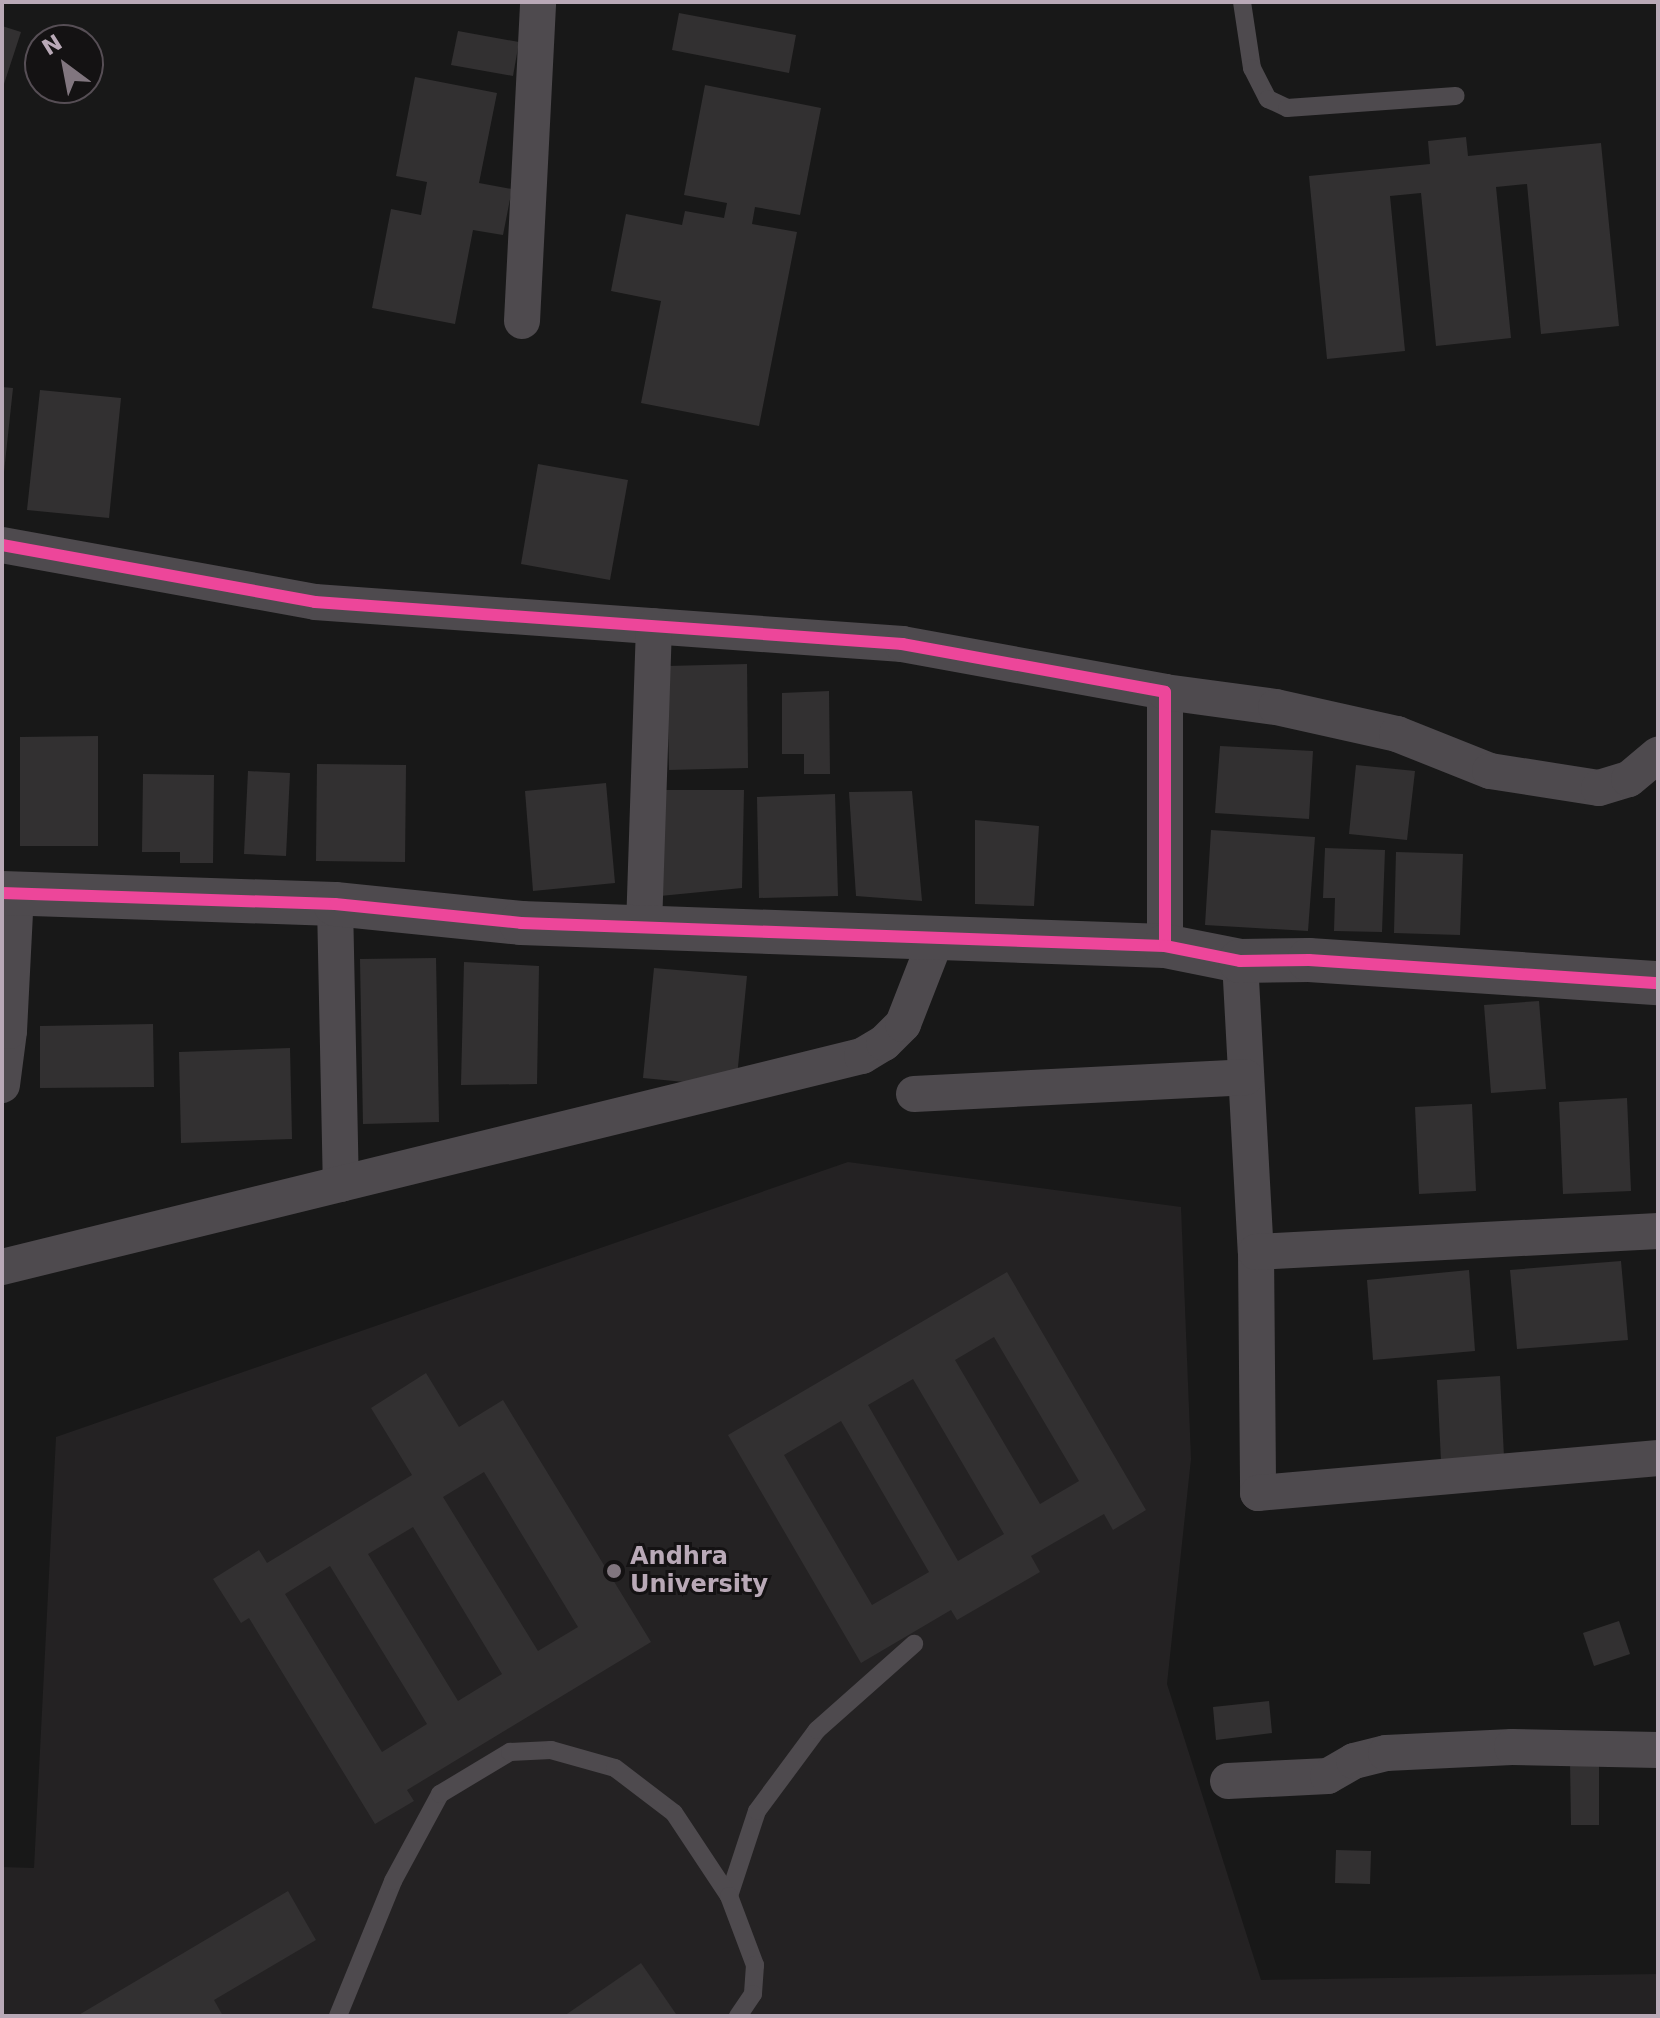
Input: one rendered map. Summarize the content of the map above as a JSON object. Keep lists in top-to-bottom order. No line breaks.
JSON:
{"places":["Andhra University"],"north":"top left"}
